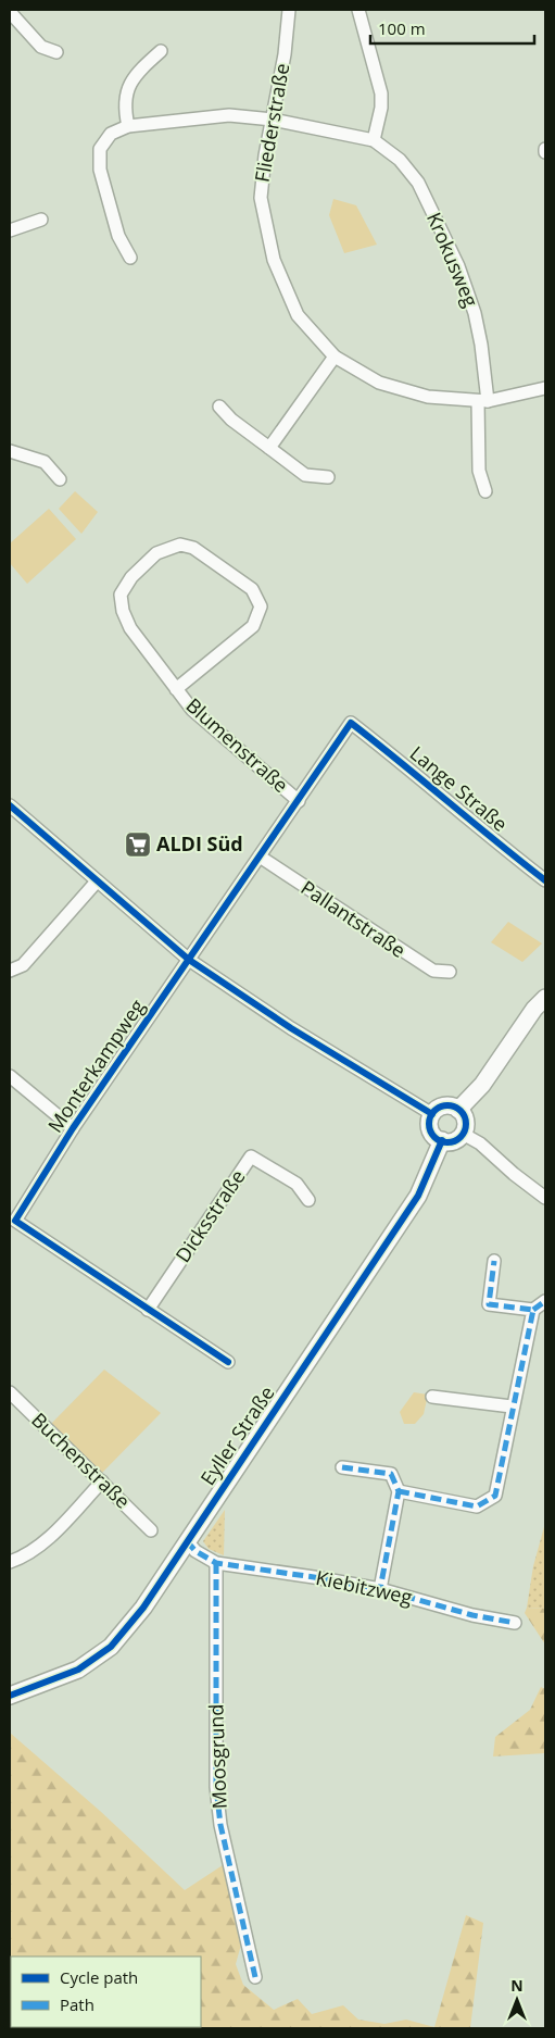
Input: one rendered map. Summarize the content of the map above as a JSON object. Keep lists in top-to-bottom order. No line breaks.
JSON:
{"streets":{"main road":["Eyller Straße"],"street":["Fliederstraße","Krokusweg","Blumenstraße","Lange Straße","Pallantstraße","Monterkampweg","Dicksstraße","Buchenstraße","Kiebitzweg","Moosgrund"]},"crossings":[["Fliederstraße","Krokusweg"],["Blumenstraße","Monterkampweg"],["Lange Straße","Monterkampweg"],["Pallantstraße","Monterkampweg"],["Monterkampweg","Dicksstraße"],["Eyller Straße","Kiebitzweg"],["Kiebitzweg","Moosgrund"]],"places":{"supermarket":["ALDI Süd"]},"legend":["Cycle path","Path"],"scale_bar":"100 m","north":"top"}
